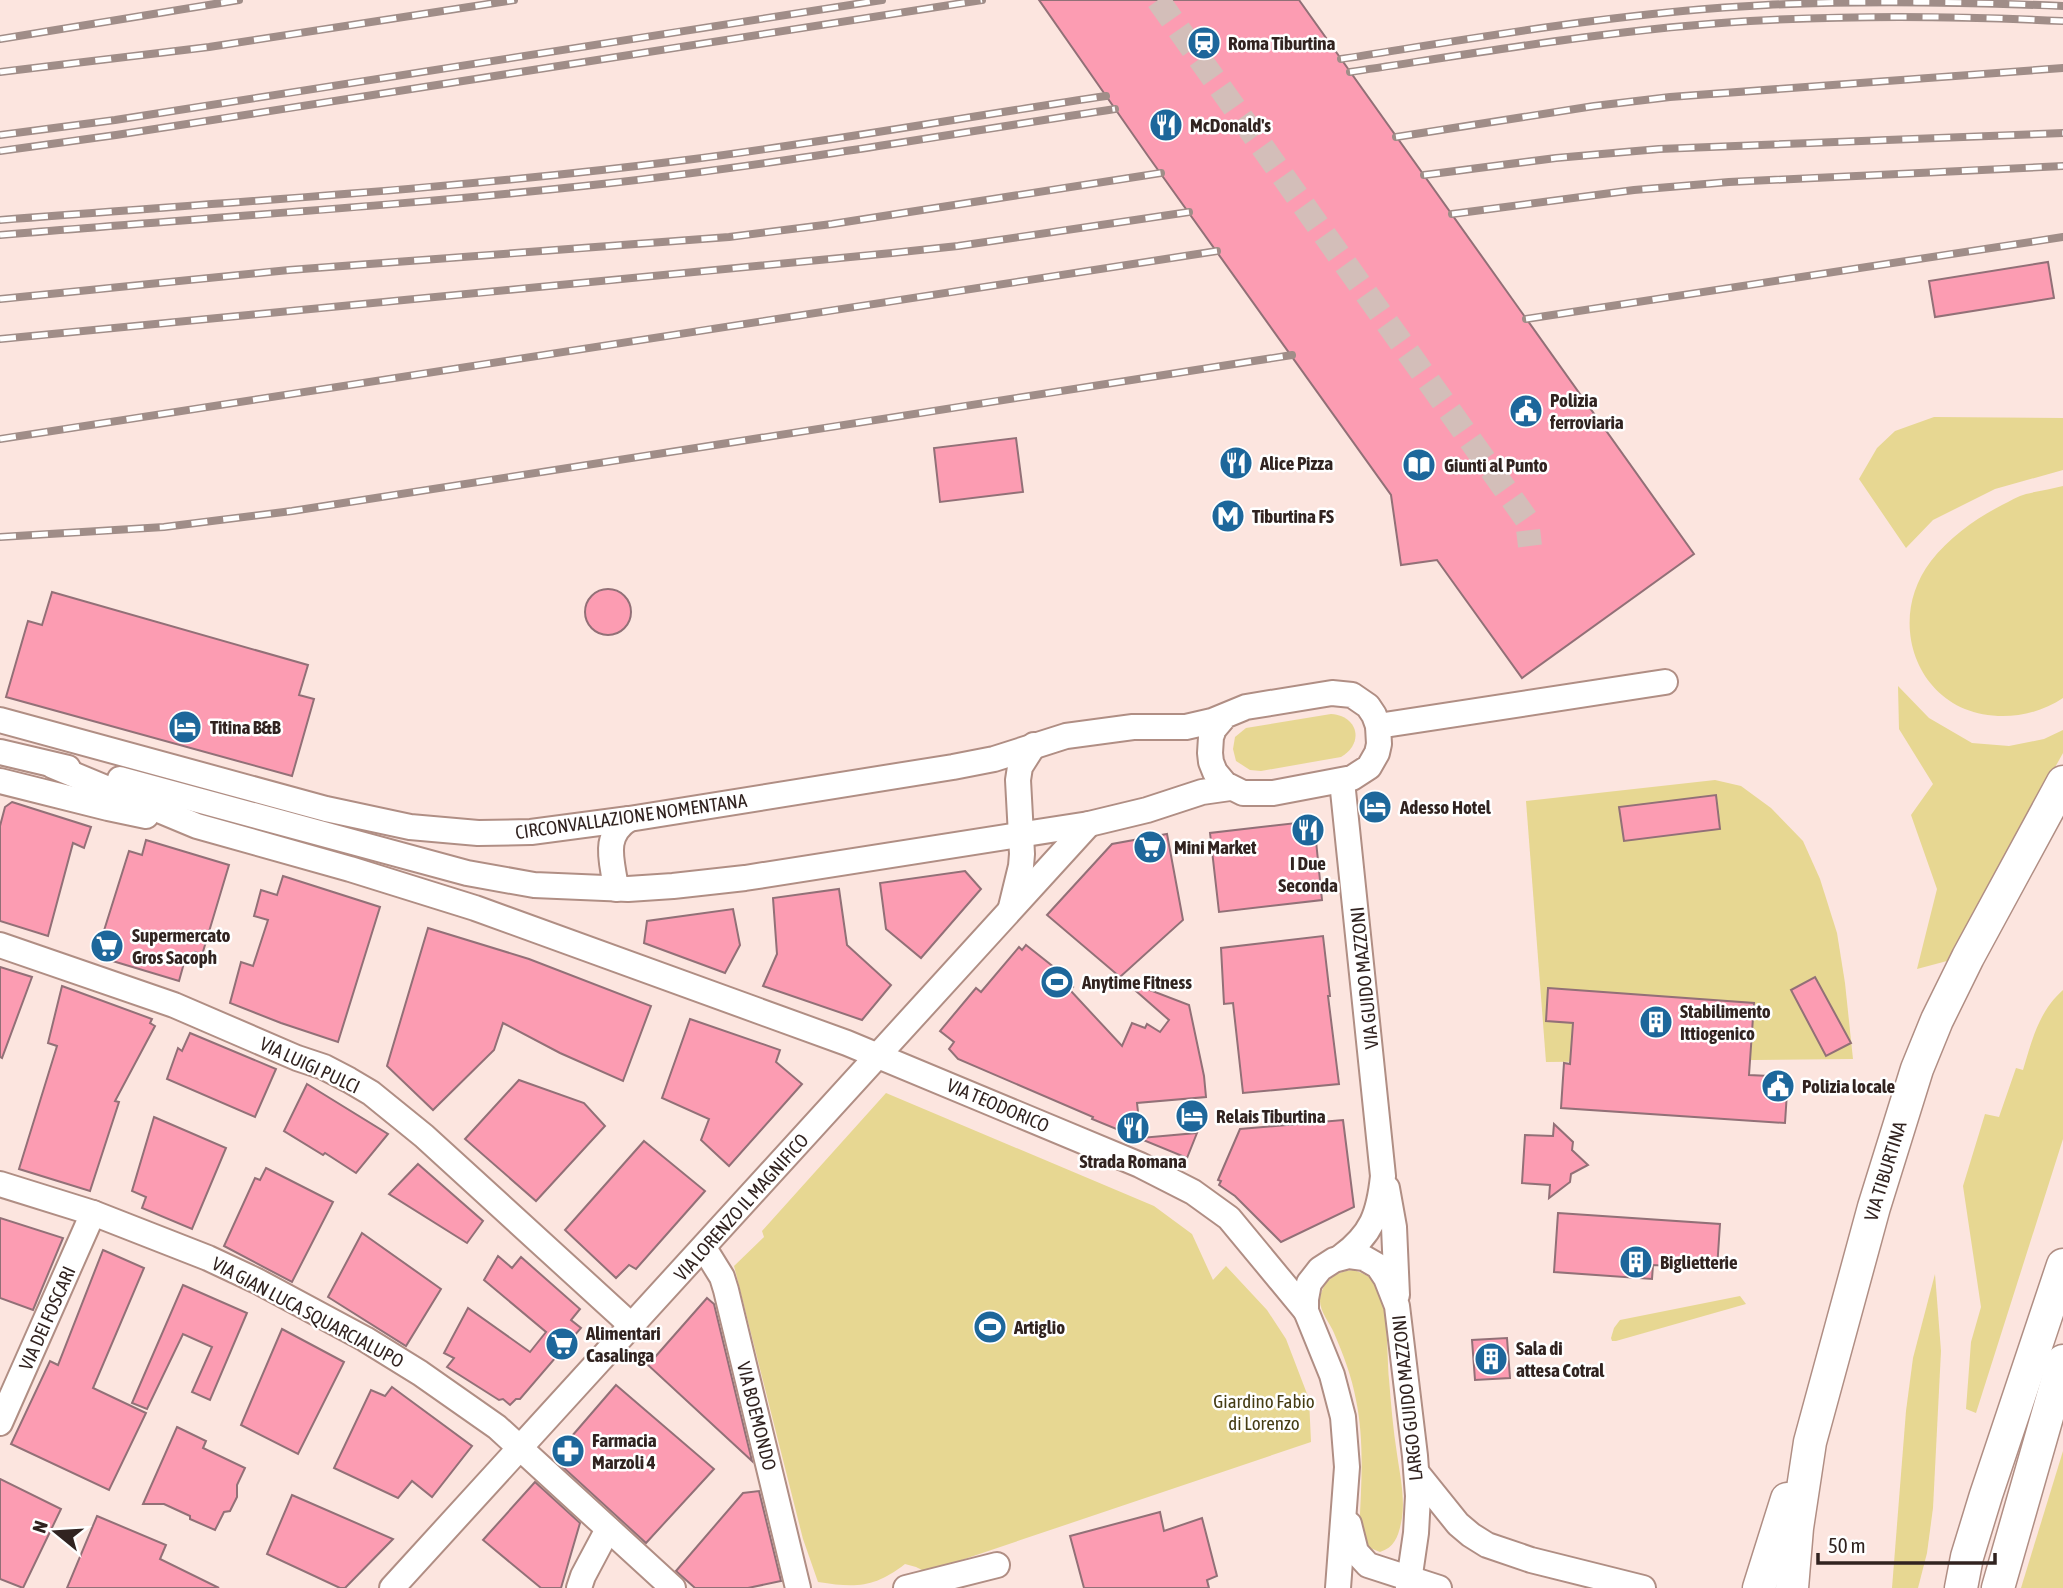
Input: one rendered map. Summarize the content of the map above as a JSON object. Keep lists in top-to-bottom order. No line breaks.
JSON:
{"streets":{"main road":["VIA TIBURTINA"],"street":["CIRCONVALLAZIONE NOMENTANA","VIA GUIDO MAZZONI","VIA LUIGI PULCI","VIA TEODORICO","VIA LORENZO IL MAGNIFICO","VIA GIAN LUCA SQUARCIALUPO","VIA DEI FOSCARI","LARGO GUIDO MAZZONI","VIA BOEMONDO"]},"crossings":[["CIRCONVALLAZIONE NOMENTANA","VIA GUIDO MAZZONI"],["VIA GUIDO MAZZONI","LARGO GUIDO MAZZONI"],["VIA LUIGI PULCI","VIA LORENZO IL MAGNIFICO"],["VIA TEODORICO","VIA LORENZO IL MAGNIFICO"],["VIA LORENZO IL MAGNIFICO","VIA GIAN LUCA SQUARCIALUPO"],["VIA LORENZO IL MAGNIFICO","VIA BOEMONDO"],["VIA GIAN LUCA SQUARCIALUPO","VIA DEI FOSCARI"]],"parks":["Giardino Fabio di Lorenzo"],"places":{"station":["Roma Tiburtina"],"restaurant":["McDonald's","Alice Pizza","I Due Seconda","Strada Romana"],"public building":["Polizia ferroviaria","Polizia locale"],"library":["Giunti al Punto"],"metro station":["Tiburtina FS"],"hotel":["Titina B&B","Adesso Hotel","Relais Tiburtina"],"supermarket":["Mini Market","Supermercato Gros Sacoph","Alimentari Casalinga"],"sports":["Anytime Fitness","Artiglio"],"building":["Stabilimento Ittiogenico","Biglietterie","Sala di attesa Cotral"],"pharmacy":["Farmacia Marzoli 4"]},"scale_bar":"50 m","north":"left"}
